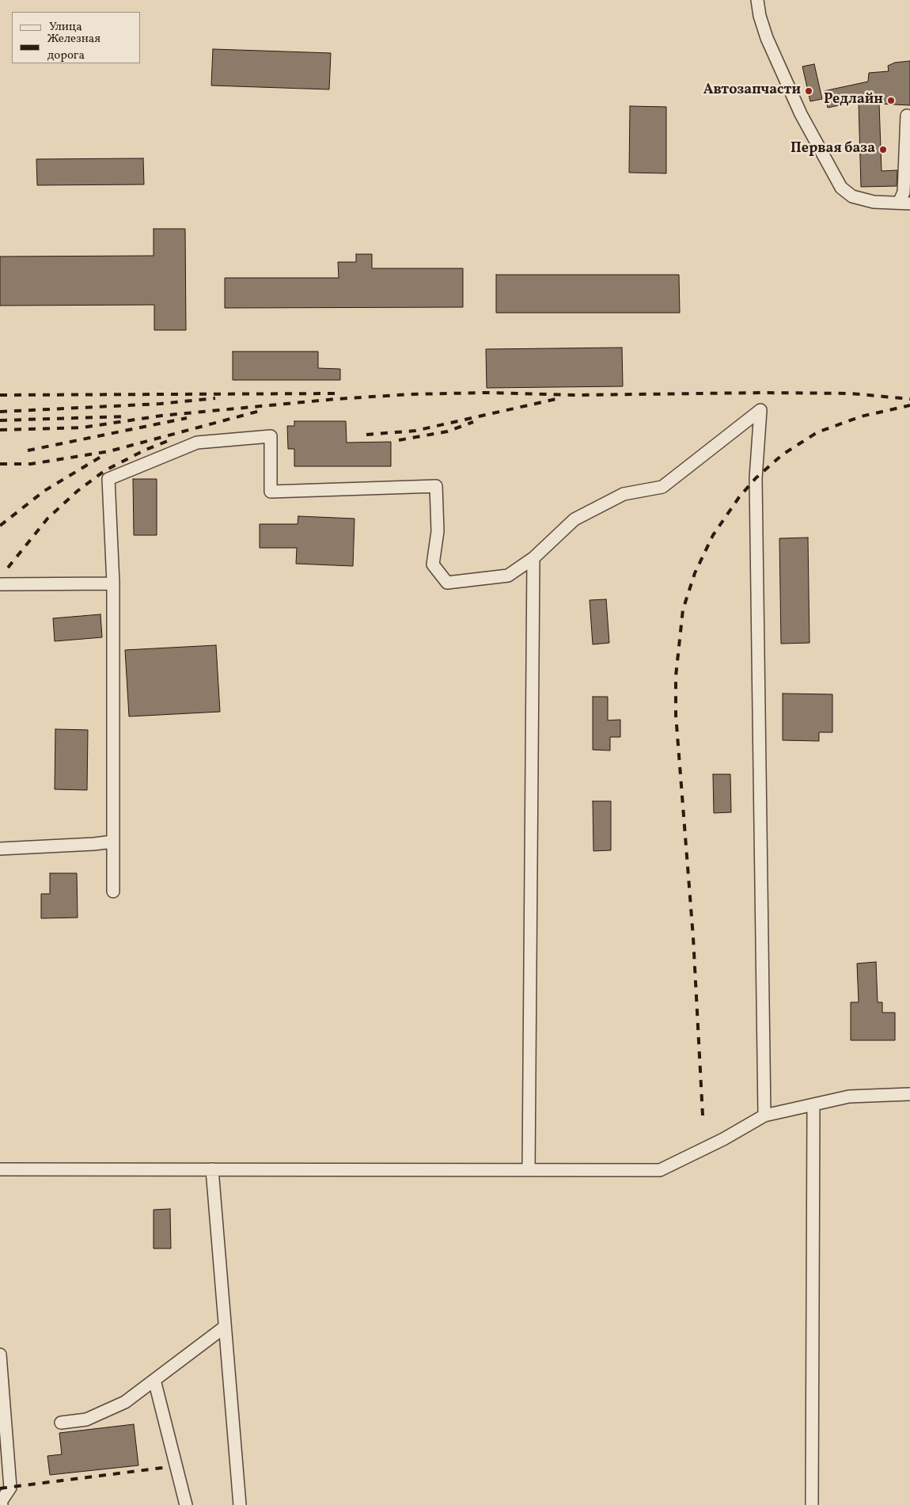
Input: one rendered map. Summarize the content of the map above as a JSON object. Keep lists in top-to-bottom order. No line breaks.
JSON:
{"places":["Автозапчасти","Редлайн","Первая база"],"legend":["Улица","Железная дорога"]}
